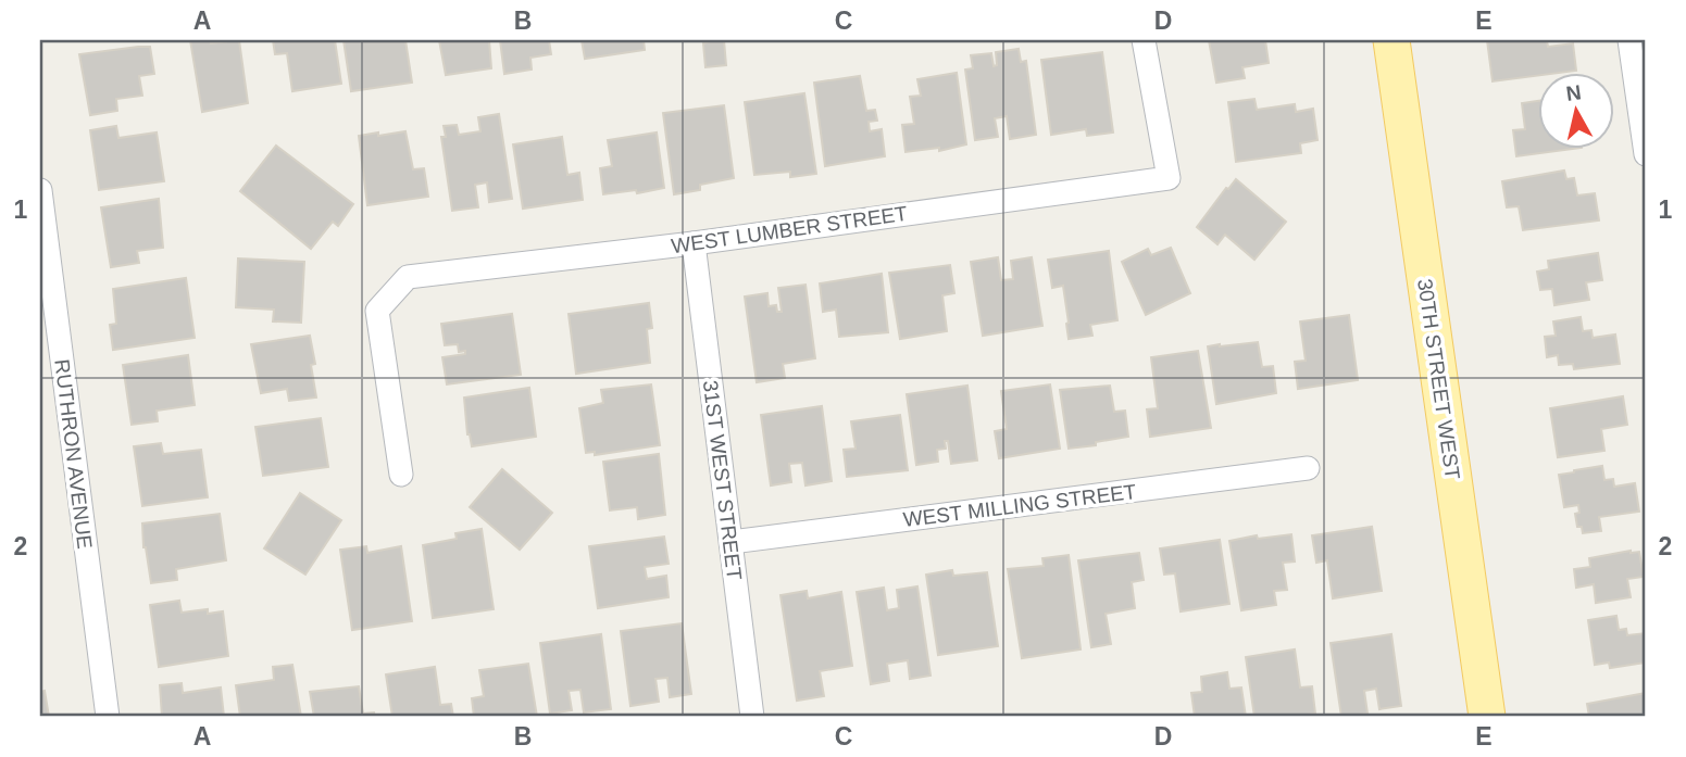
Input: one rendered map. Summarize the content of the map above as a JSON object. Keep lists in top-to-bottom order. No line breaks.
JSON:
{"streets":{"main road":["30TH STREET WEST"],"street":["WEST LUMBER STREET","RUTHRON AVENUE","31ST WEST STREET","WEST MILLING STREET"]},"crossings":[["WEST LUMBER STREET","31ST WEST STREET"],["31ST WEST STREET","WEST MILLING STREET"]],"north":"top","grid":{"columns":["A","B","C","D","E"],"rows":["1","2"]}}
